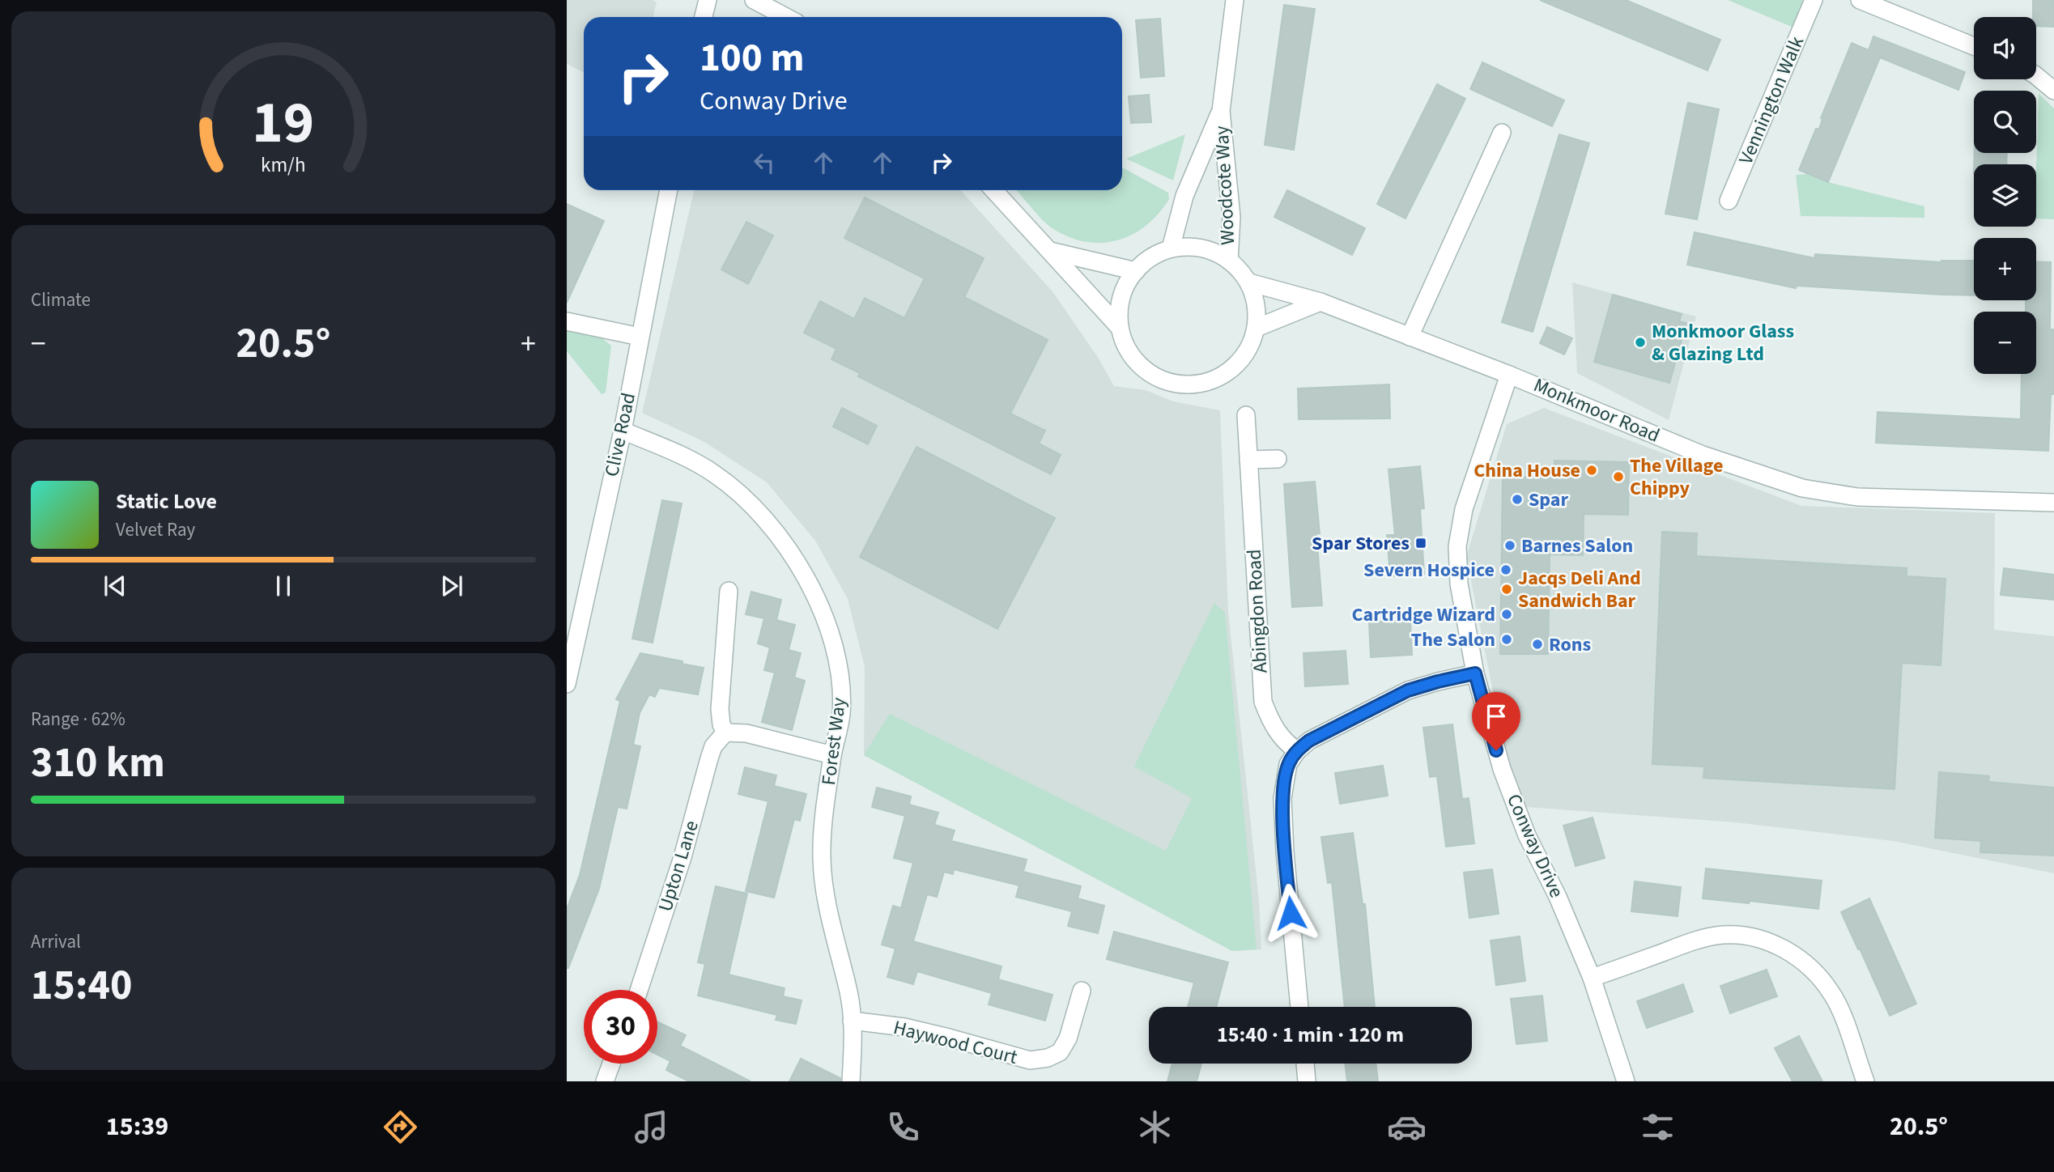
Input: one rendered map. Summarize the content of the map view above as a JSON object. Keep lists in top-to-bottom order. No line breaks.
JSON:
{"streets":{"street":["Vennington Walk","Woodcote Way","Monkmoor Road","Clive Road","Abingdon Road","Forest Way","Conway Drive","Upton Lane","Haywood Court"]},"crossings":[["Woodcote Way","Monkmoor Road"],["Monkmoor Road","Conway Drive"],["Clive Road","Forest Way"],["Forest Way","Haywood Court"]],"places":{"other":["Monkmoor Glass & Glazing Ltd","China House","The Village Chippy","Spar","Barnes Salon","Severn Hospice","Jacqs Deli And Sandwich Bar","Cartridge Wizard","The Salon","Rons"],"transit":["Spar Stores"]},"page":{"map_buttons":["+","−"],"turn":["100 m","Conway Drive"],"tile":["Climate",["Range · 62%","310 km"],["Arrival","15:40"]],"heat":["−","20.5°","+"],"song":["Static Love","Velvet Ray"],"limit":"30","trip":"15:40 · 1 min · 120 m","tabs":["15:39","20.5°"],"gauge":["19","km/h"]}}
